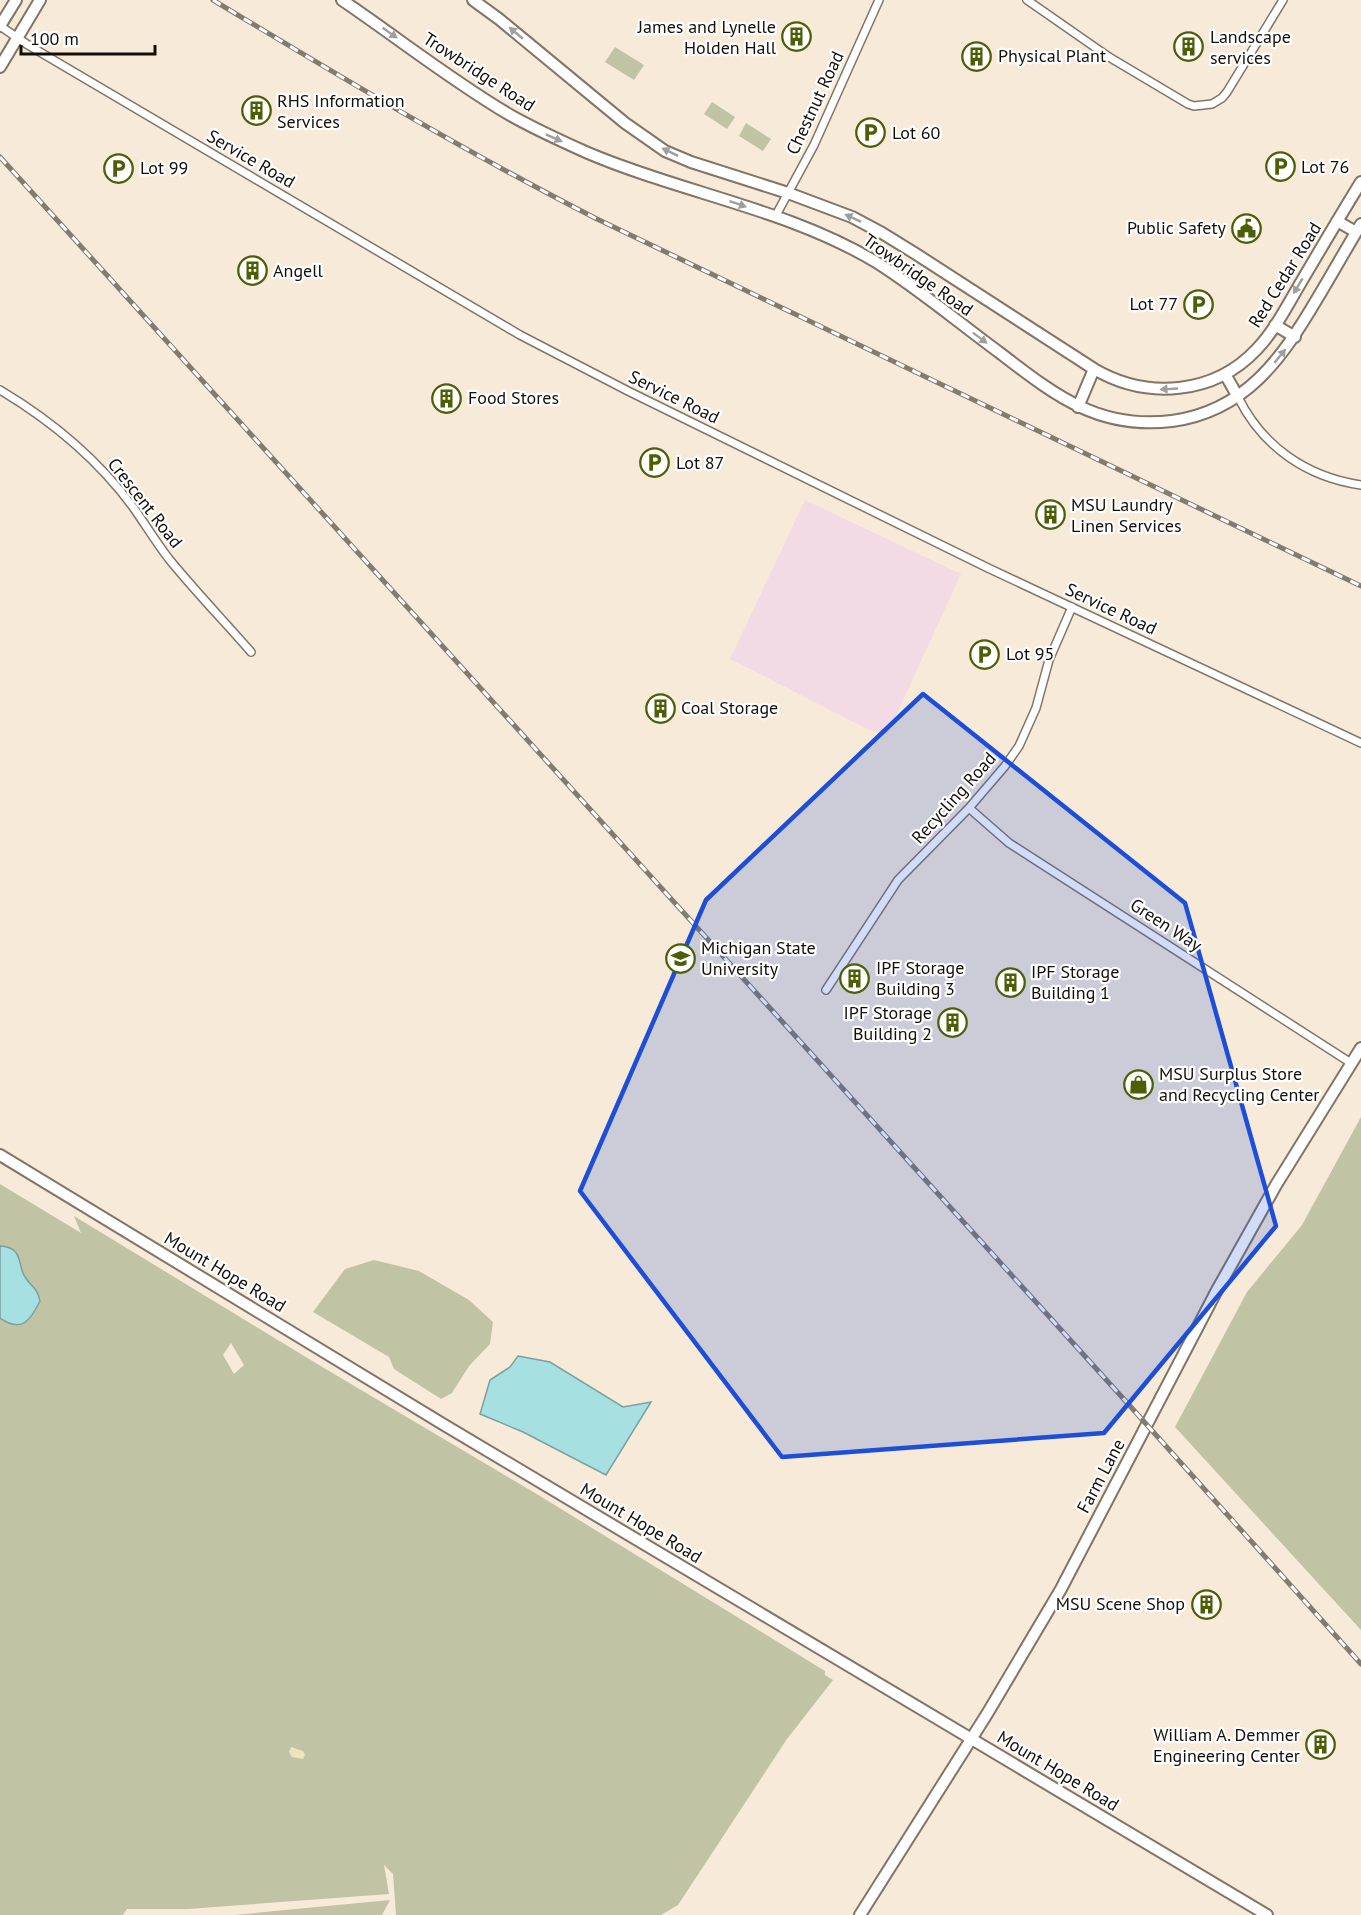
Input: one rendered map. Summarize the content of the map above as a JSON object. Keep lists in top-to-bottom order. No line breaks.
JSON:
{"streets":{"street":["Trowbridge Road","Chestnut Road","Service Road","Red Cedar Road","Crescent Road","Recycling Road","Green Way","Mount Hope Road","Farm Lane"]},"crossings":[["Trowbridge Road","Chestnut Road"],["Trowbridge Road","Red Cedar Road"],["Service Road","Recycling Road"],["Recycling Road","Green Way"],["Green Way","Farm Lane"],["Mount Hope Road","Farm Lane"]],"places":{"building":["James and Lynelle Holden Hall","Landscape services","Physical Plant","RHS Information Services","Angell","Food Stores","MSU Laundry Linen Services","Coal Storage","IPF Storage Building 3","IPF Storage Building 1","IPF Storage Building 2","MSU Scene Shop","William A. Demmer Engineering Center"],"parking":["Lot 60","Lot 76","Lot 99","Lot 77","Lot 87","Lot 95"],"public building":["Public Safety"],"school or university":["Michigan State University"],"shop":["MSU Surplus Store and Recycling Center"]},"scale_bar":"100 m"}
